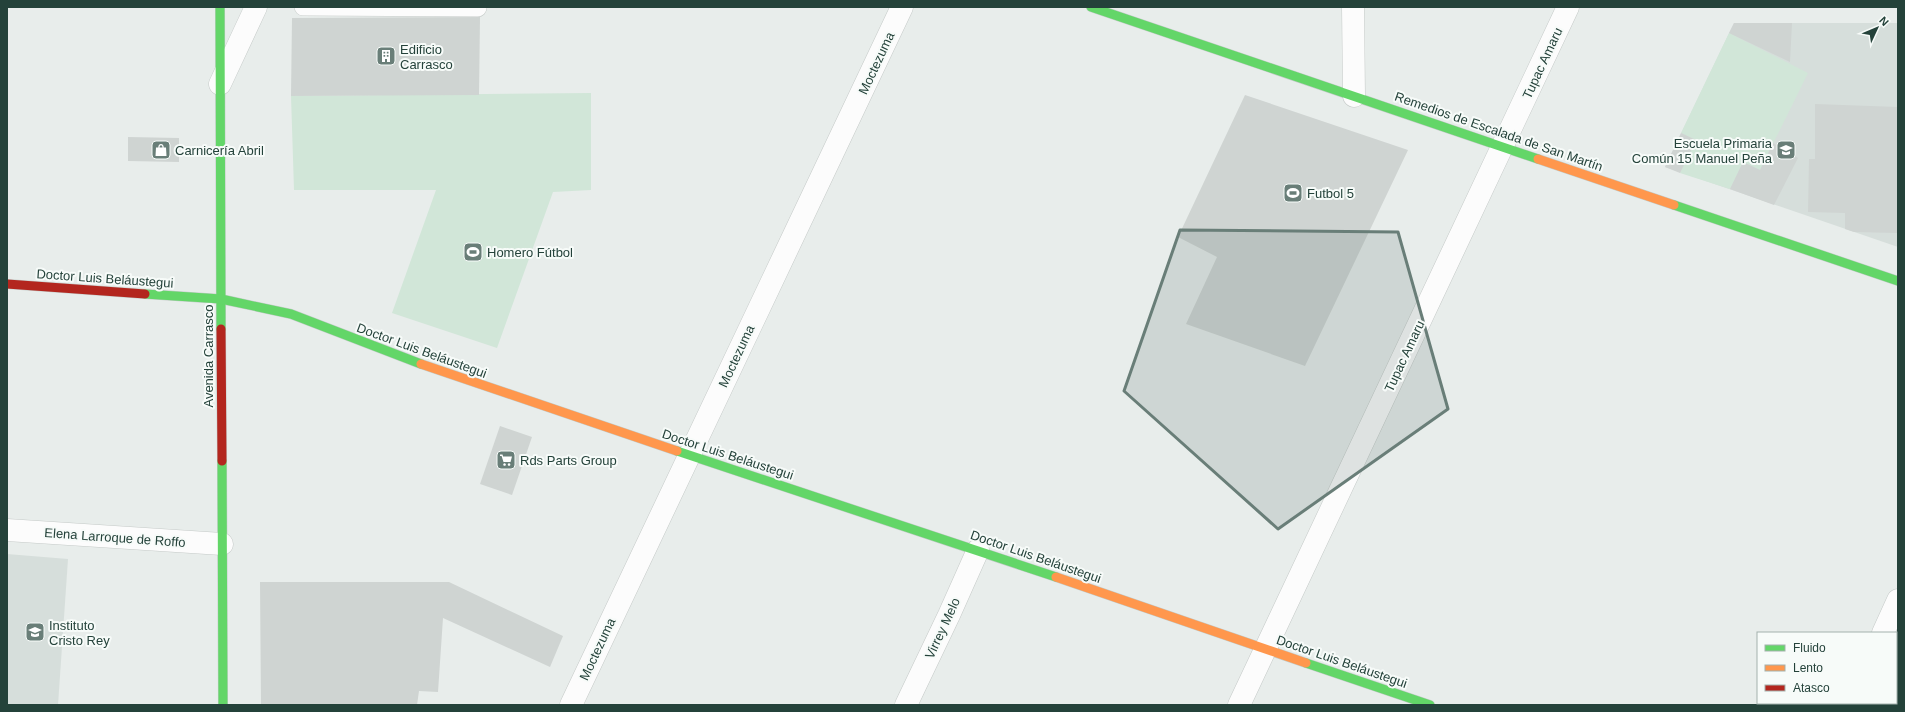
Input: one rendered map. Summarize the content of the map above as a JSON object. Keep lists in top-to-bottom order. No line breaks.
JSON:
{"streets":{"street":["Moctezuma","Tupac Amaru","Remedios de Escalada de San Martín","Doctor Luis Beláustegui","Avenida Carrasco","Elena Larroque de Roffo","Virrey Melo"]},"crossings":[["Moctezuma","Doctor Luis Beláustegui"],["Tupac Amaru","Remedios de Escalada de San Martín"],["Tupac Amaru","Doctor Luis Beláustegui"],["Doctor Luis Beláustegui","Avenida Carrasco"],["Doctor Luis Beláustegui","Virrey Melo"],["Avenida Carrasco","Elena Larroque de Roffo"]],"places":{"building":["Edificio Carrasco"],"shop":["Carnicería Abril"],"school or university":["Escuela Primaria Común 15 Manuel Peña","Instituto Cristo Rey"],"sports":["Futbol 5","Homero Fútbol"],"supermarket":["Rds Parts Group"]},"legend":["Fluido","Lento","Atasco"],"north":"top right"}
